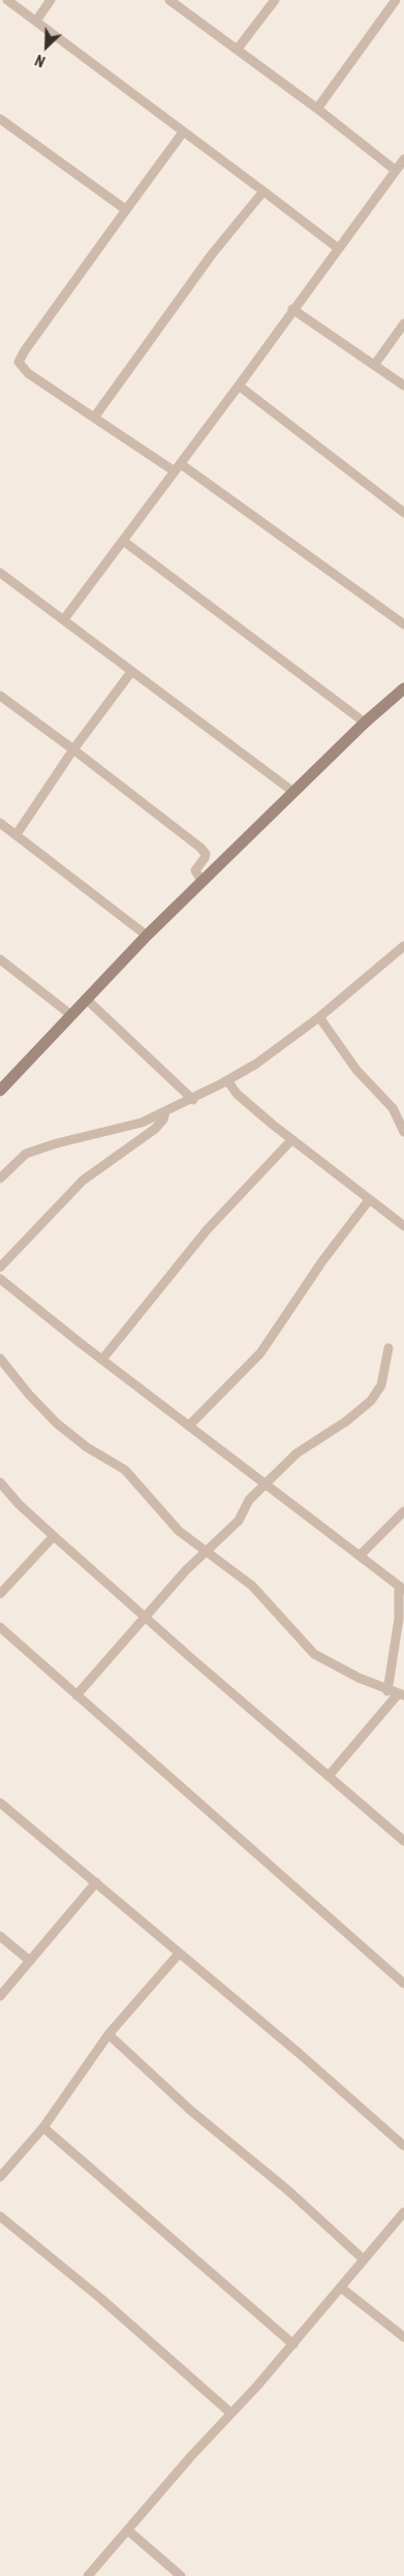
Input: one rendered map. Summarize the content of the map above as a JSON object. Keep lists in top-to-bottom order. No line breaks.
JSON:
{"north":"bottom left"}
